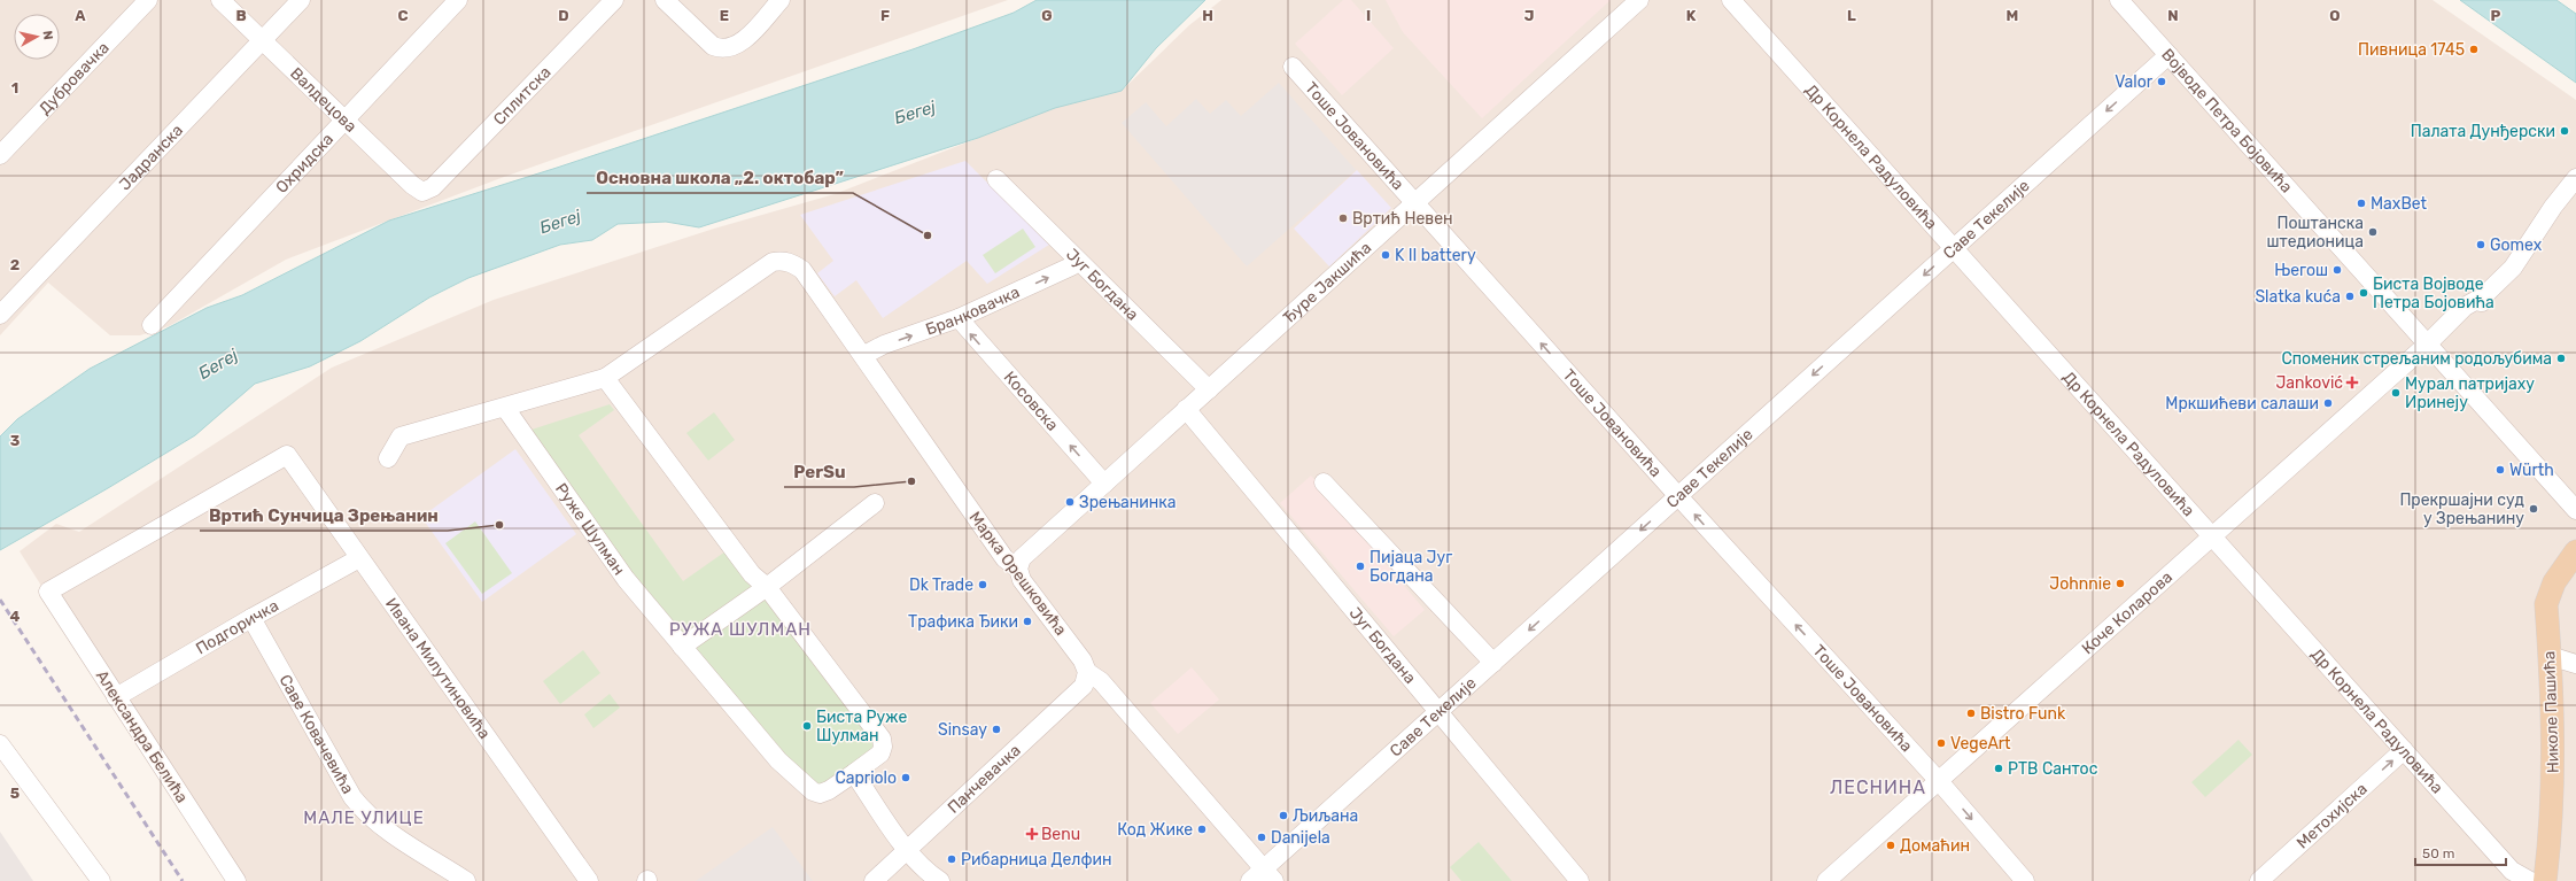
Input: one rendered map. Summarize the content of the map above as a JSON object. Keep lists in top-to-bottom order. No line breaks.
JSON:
{"streets":{"main road":["Николе Пашића"],"street":["Дубровачка","Сплитска","Валдецова","Војводе Петра Бојовића","Тоше Јовановића","Др Корнела Радуловића","Јадранска","Охридска","Саве Текелије","Ђуре Јакшића","Југ Богдана","Бранковачка","Косовска","Руже Шулман","Марка Орешковића","Коче Коларова","Подгоричка","Ивана Милутиновића","Саве Ковачевића","Александра Белића","Панчевачка","Метохијска"]},"crossings":[["Сплитска","Валдецова"],["Валдецова","Јадранска"],["Валдецова","Охридска"],["Војводе Петра Бојовића","Саве Текелије"],["Војводе Петра Бојовића","Коче Коларова"],["Тоше Јовановића","Саве Текелије"],["Тоше Јовановића","Ђуре Јакшића"],["Тоше Јовановића","Коче Коларова"],["Др Корнела Радуловића","Саве Текелије"],["Др Корнела Радуловића","Коче Коларова"],["Др Корнела Радуловића","Метохијска"],["Саве Текелије","Југ Богдана"],["Саве Текелије","Марка Орешковића"],["Ђуре Јакшића","Југ Богдана"],["Ђуре Јакшића","Косовска"],["Ђуре Јакшића","Марка Орешковића"],["Југ Богдана","Бранковачка"],["Бранковачка","Косовска"],["Бранковачка","Марка Орешковића"],["Руже Шулман","Марка Орешковића"],["Марка Орешковића","Панчевачка"],["Подгоричка","Ивана Милутиновића"],["Подгоричка","Саве Ковачевића"],["Подгоричка","Александра Белића"],["Ивана Милутиновића","Александра Белића"]],"one_way":["Саве Текелије","Бранковачка","Косовска","Метохијска"],"districts":["РУЖА ШУЛМАН","ЛЕСНИНА","МАЛЕ УЛИЦЕ"],"water":["Бегеј"],"places":{"other":["Пивница 1745","Valor","Палата Дунђерски","MaxBet","Вртић Невен","Поштанска штедионица","Основна школа „2. октобар”","Gomex","K II battery","Његош","Биста Војводе Петра Бојовића","Slatka kuća","Споменик стрељаним родољубима","Мурал патријаху Иринеју","Мркшићеви салаши","Würth","PerSu","Зрењанинка","Прекршајни суд у Зрењанину","Вртић Сунчица Зрењанин","Пијаца Југ Богдана","Johnnie","Dk Trade","Трафика Ђики","Bistro Funk","Биста Руже Шулман","Sinsay","VegeArt","РТВ Сантос","Capriolo","Љиљана","Код Жике","Danijela","Домаћин","Рибарница Делфин"],"health":["Janković","Benu"]},"scale_bar":"50 m","north":"right","grid":{"columns":["A","B","C","D","E","F","G","H","I","J","K","L","M","N","O","P"],"rows":["1","2","3","4","5"]}}
